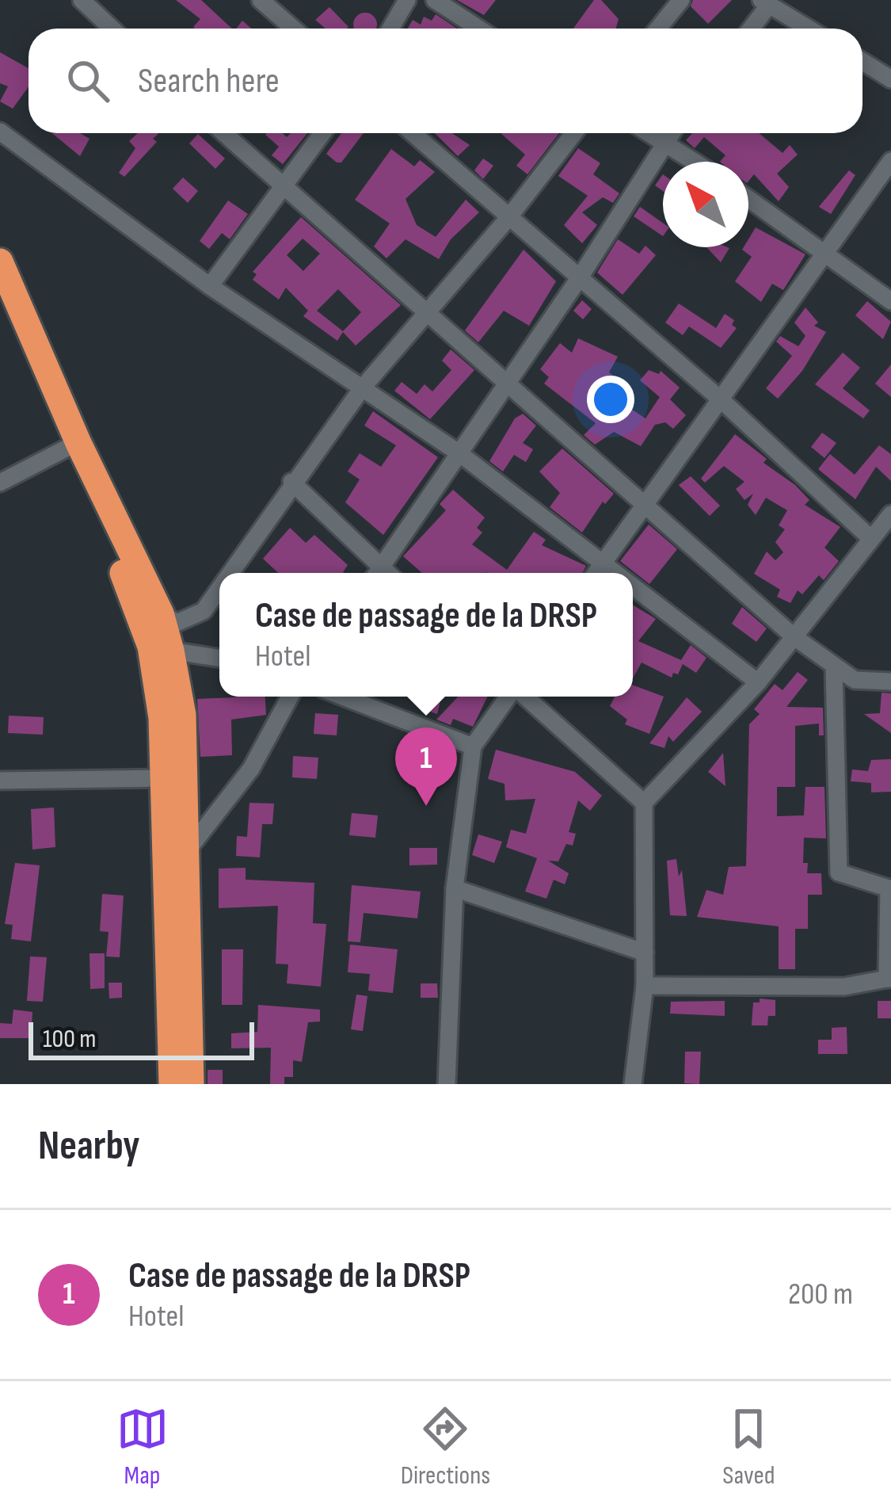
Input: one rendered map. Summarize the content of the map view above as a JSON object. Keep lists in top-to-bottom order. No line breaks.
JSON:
{"scale_bar":"100 m","north":"top left","page":{"search":"Search here","popup":["Case de passage de la DRSP","Hotel"],"pins":"1","scale":"100 m","heading":"Nearby","list":[{"mark":"1","name":"Case de passage de la DRSP","note":"Hotel","value":"200 m"}],"nav":["Map","Directions","Saved"]}}
